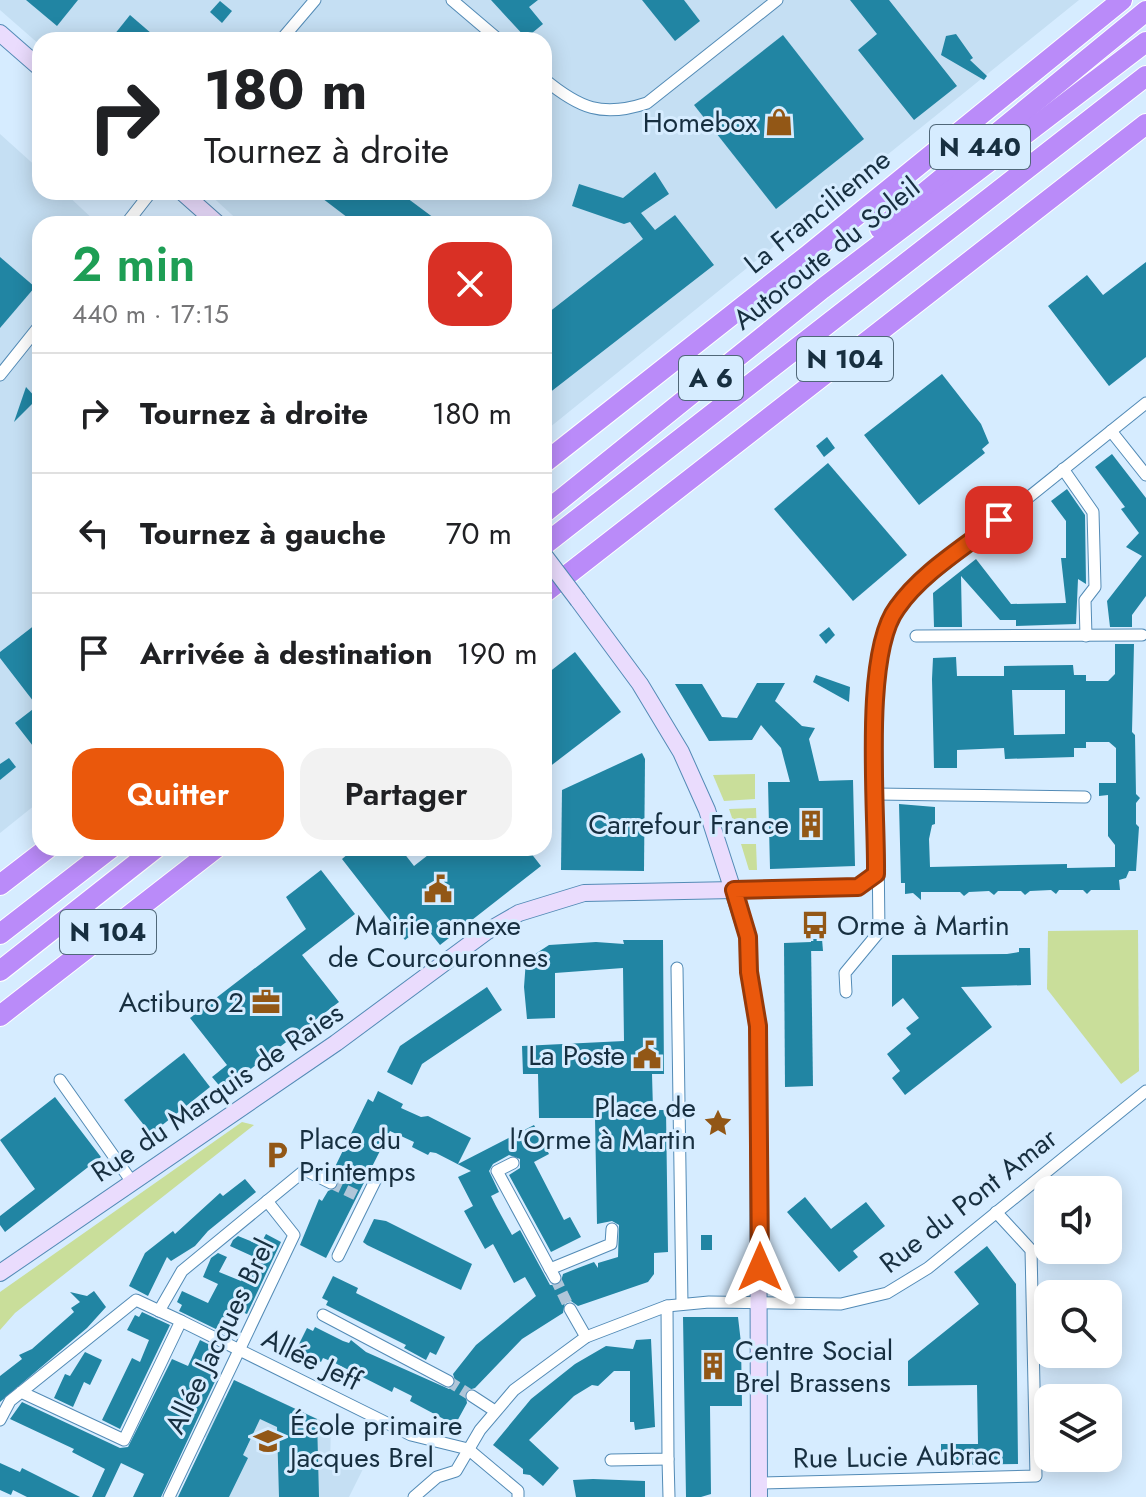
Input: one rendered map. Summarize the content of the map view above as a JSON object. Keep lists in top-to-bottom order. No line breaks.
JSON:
{"streets":{"highway":["N 440","La Francilienne","Autoroute du Soleil","N 104","A 6"],"main road":["Rue du Marquis de Raies"],"street":["Rue du Pont Amar","Allée Jacques Brel","Allée Jeff","Rue Lucie Aubrac"]},"crossings":[["N 440","Autoroute du Soleil"],["Rue du Pont Amar","Allée Jeff"],["Rue du Pont Amar","Rue Lucie Aubrac"],["Allée Jacques Brel","Allée Jeff"]],"places":{"shop":["Homebox"],"building":["Carrefour France","Centre Social Brel Brassens"],"public building":["Mairie annexe de Courcouronnes","La Poste"],"bus stop":["Orme à Martin"],"office":["Actiburo 2"],"place":["Place de l'Orme à Martin"],"parking":["Place du Printemps"],"school or university":["École primaire Jacques Brel"]},"page":{"turn":["180 m","Tournez à droite"],"heading":["2 min","440 m · 17:15"],"list":[{"name":"Tournez à droite","value":"180 m"},{"name":"Tournez à gauche","value":"70 m"},{"name":"Arrivée à destination","value":"190 m"}],"buttons":["Quitter","Partager"]}}
